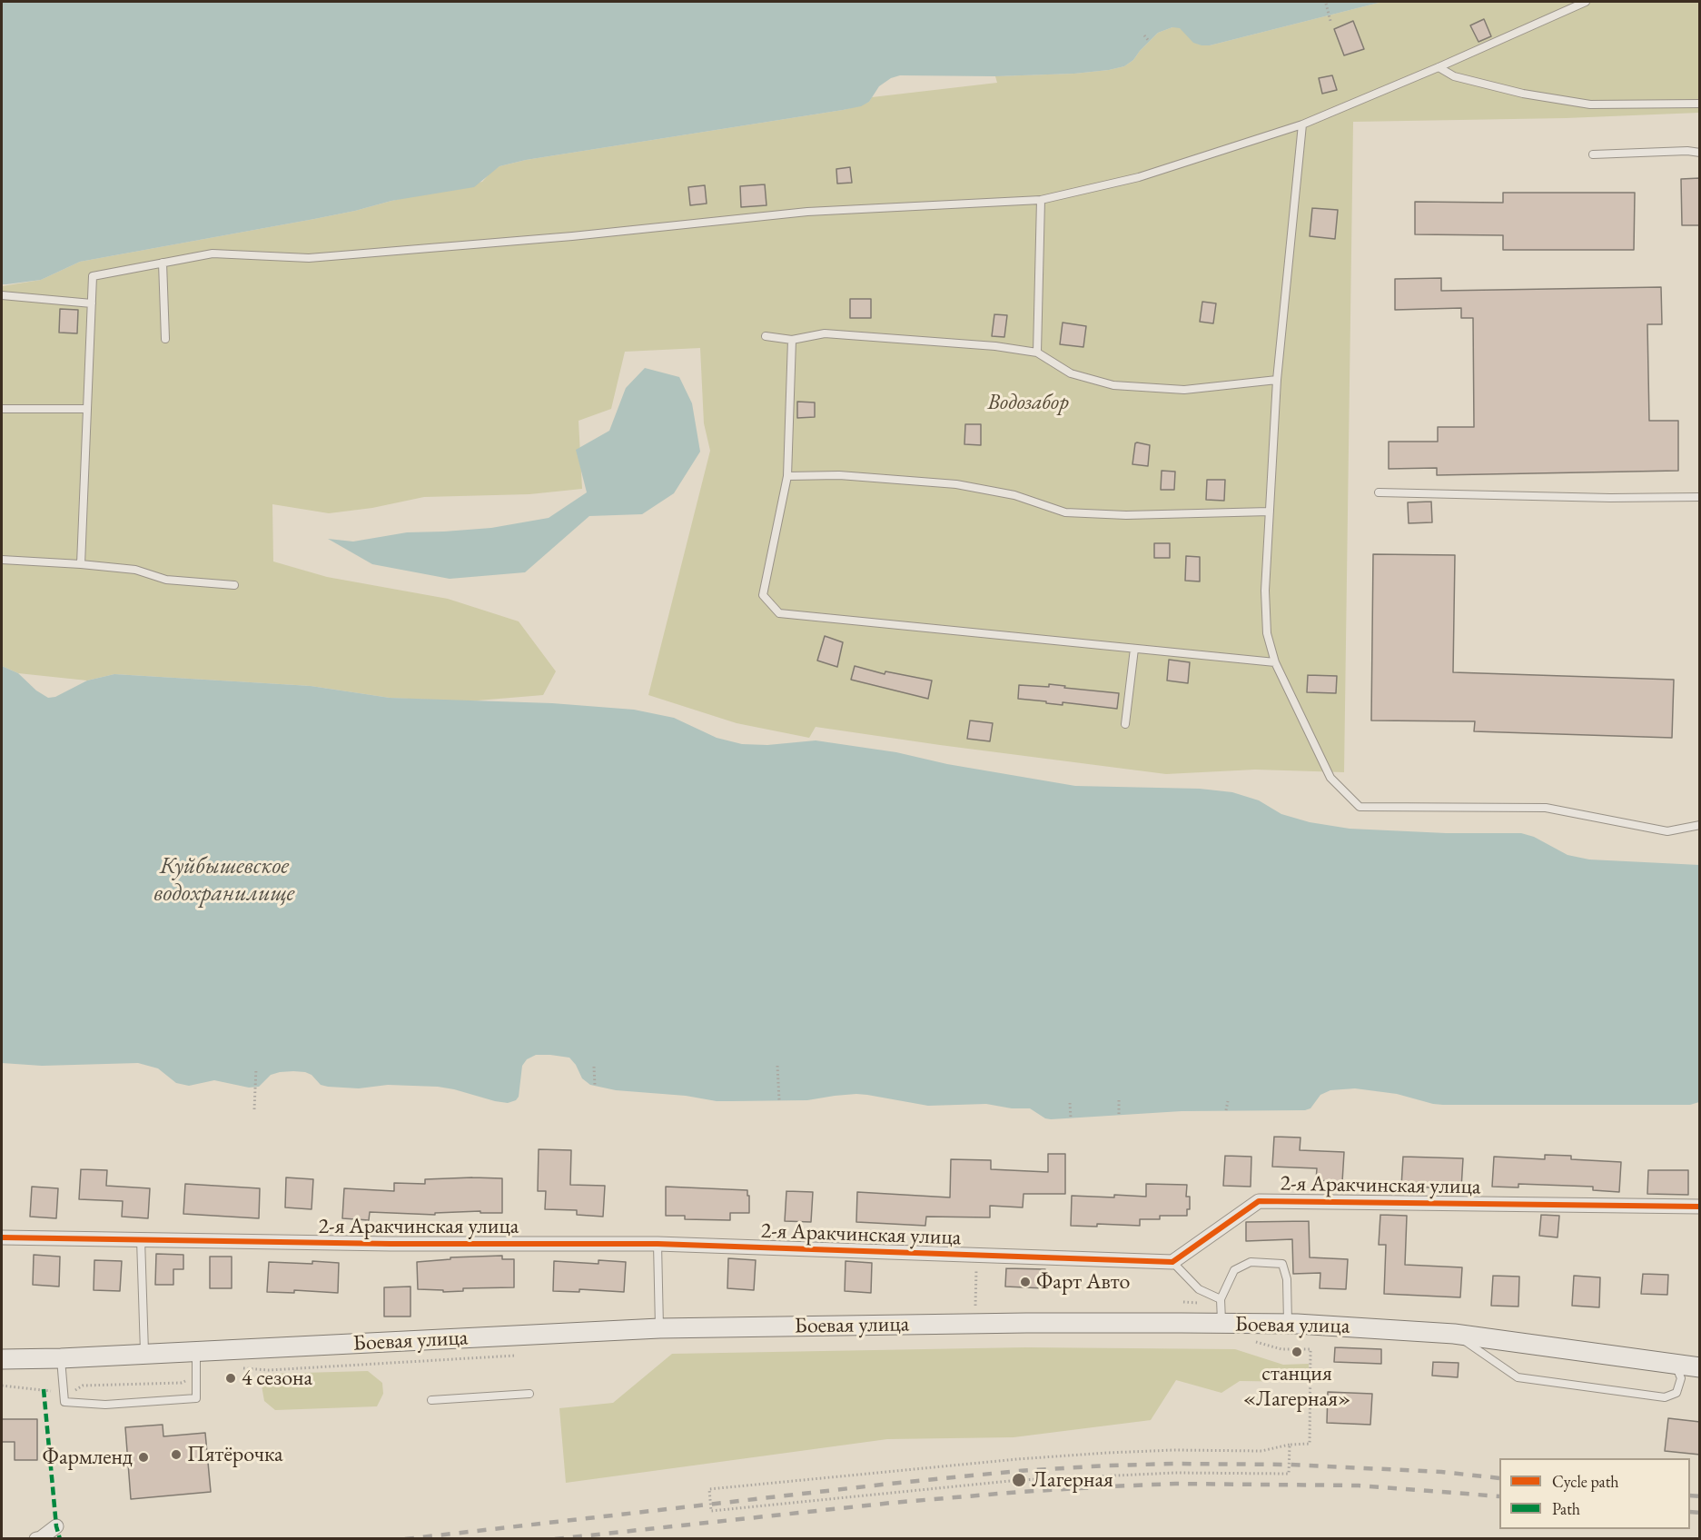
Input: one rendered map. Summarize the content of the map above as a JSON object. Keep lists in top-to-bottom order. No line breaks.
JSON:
{"streets":{"main road":["Боевая улица"],"street":["2-я Аракчинская улица"]},"water":["Куйбышевское водохранилище"],"parks":["Водозабор"],"places":["Фарт Авто","станция «Лагерная»","4 сезона","Пятёрочка","Фармленд","Лагерная"],"legend":["Cycle path","Path"]}
